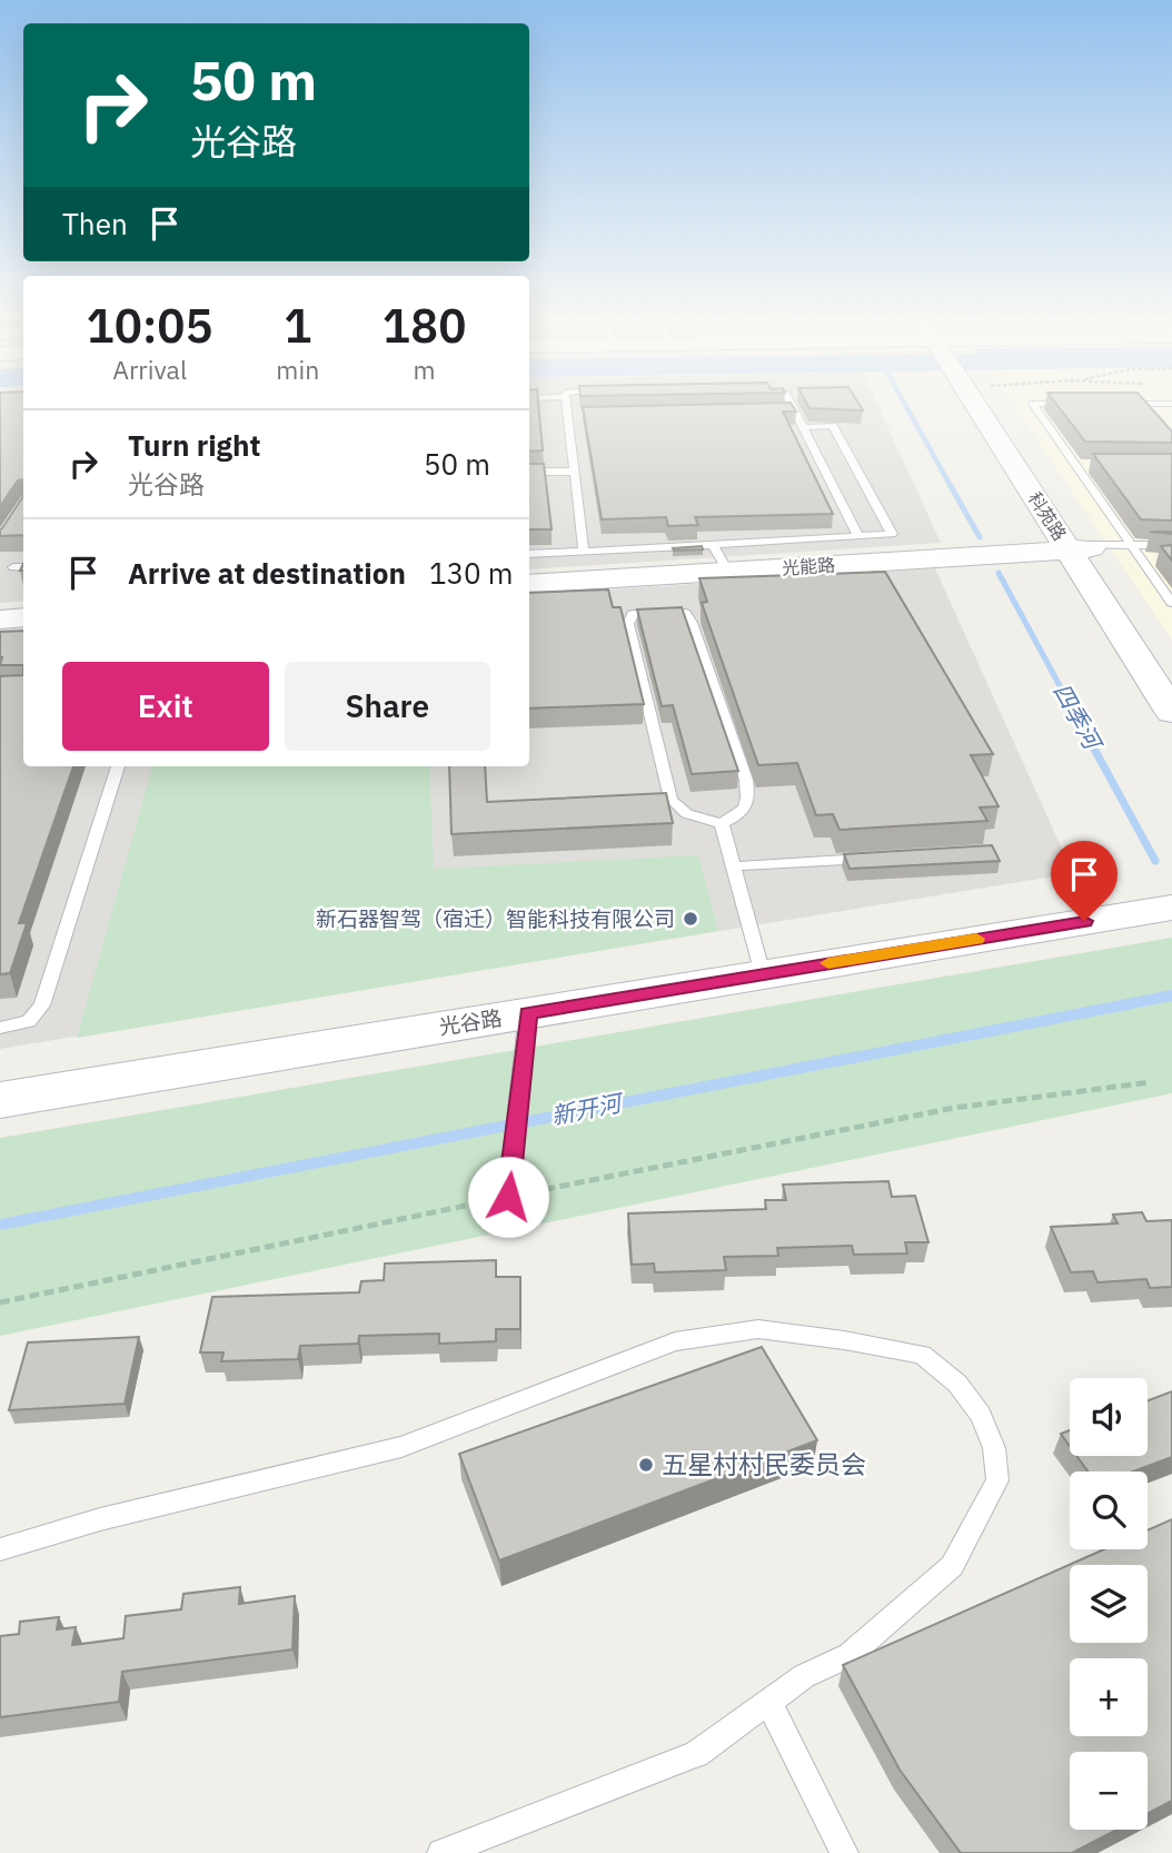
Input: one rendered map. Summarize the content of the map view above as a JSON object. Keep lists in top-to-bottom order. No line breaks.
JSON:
{"streets":{"street":["科苑路","光能路","光谷路"]},"crossings":[["科苑路","光能路"]],"water":["四季河","新开河"],"places":["新石器智驾（宿迁）智能科技有限公司","五星村村民委员会"],"page":{"turn":["50 m","光谷路"],"then":"Then","eta":["10:05","Arrival","1","min","180","m"],"list":[{"name":"Turn right","note":"光谷路","value":"50 m"},{"name":"Arrive at destination","value":"130 m"}],"buttons":["Exit","Share"],"map_buttons":["+","−"]}}
